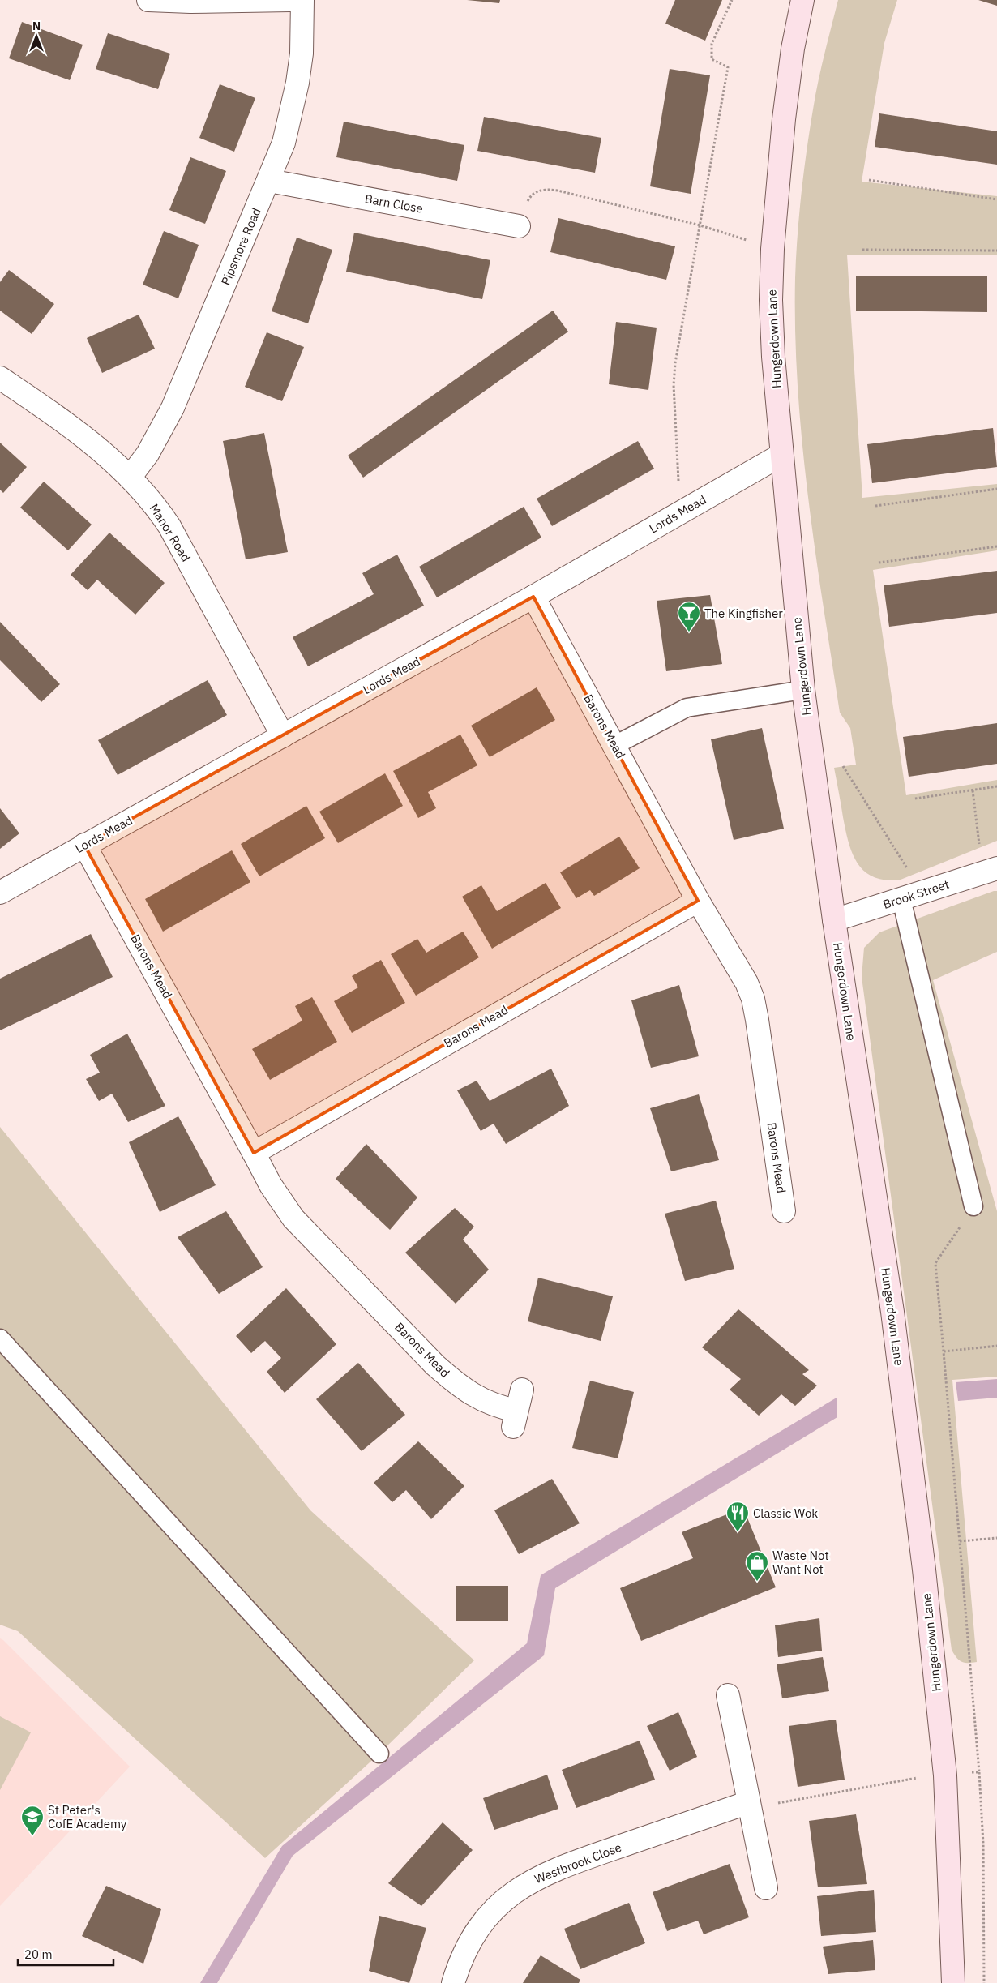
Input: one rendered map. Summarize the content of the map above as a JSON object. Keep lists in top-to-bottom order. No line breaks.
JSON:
{"streets":{"main road":["Hungerdown Lane"],"street":["Barn Close","Pipsmore Road","Lords Mead","Manor Road","Barons Mead","Brook Street","Westbrook Close"]},"crossings":[["Barn Close","Pipsmore Road"],["Pipsmore Road","Manor Road"],["Hungerdown Lane","Lords Mead"],["Hungerdown Lane","Brook Street"],["Lords Mead","Manor Road"],["Lords Mead","Barons Mead"]],"places":{"bar":["The Kingfisher"],"restaurant":["Classic Wok"],"shop":["Waste Not Want Not"],"school or university":["St Peter's CofE Academy"]},"scale_bar":"20 m","north":"top"}
